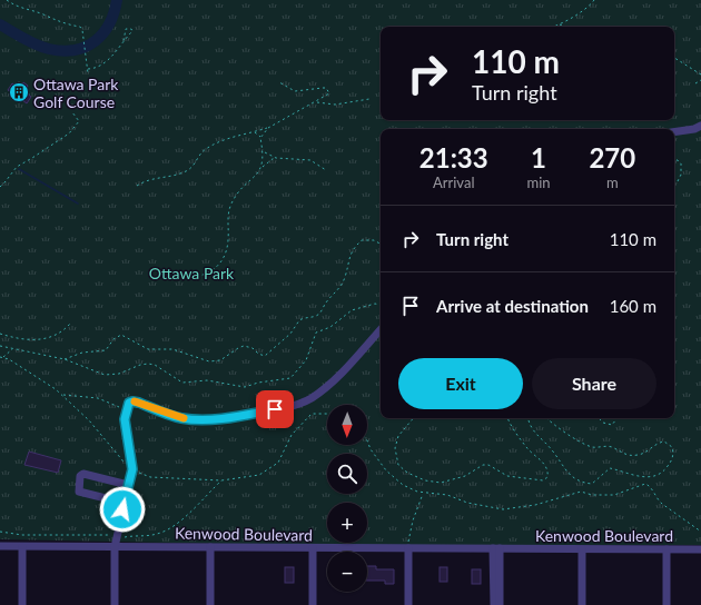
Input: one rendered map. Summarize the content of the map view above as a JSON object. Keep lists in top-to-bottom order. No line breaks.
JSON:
{"streets":{"street":["Kenwood Boulevard"]},"parks":["Ottawa Park"],"places":{"building":["Ottawa Park Golf Course"]},"north":"bottom","page":{"turn":["110 m","Turn right"],"eta":["21:33","Arrival","1","min","270","m"],"list":[{"name":"Turn right","value":"110 m"},{"name":"Arrive at destination","value":"160 m"}],"buttons":["Exit","Share"],"map_buttons":["+","−"]}}
